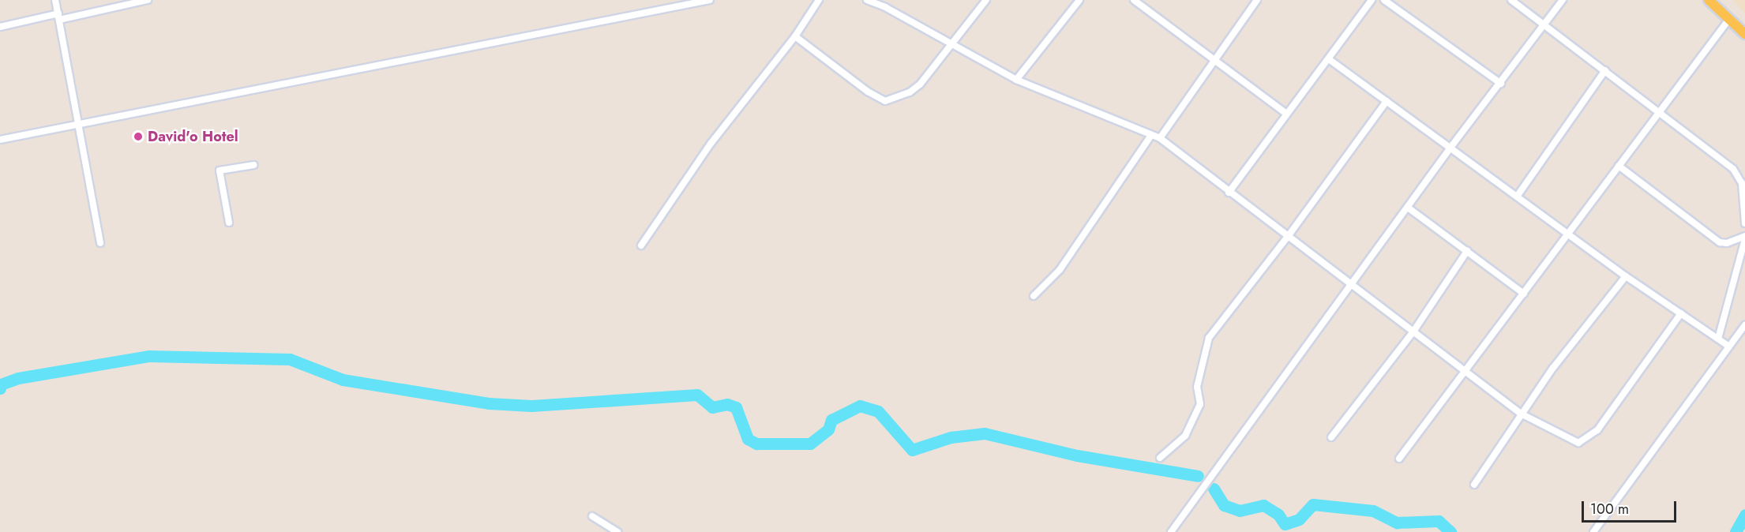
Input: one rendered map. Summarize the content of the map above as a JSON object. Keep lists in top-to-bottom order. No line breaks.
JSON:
{"places":["David'o Hotel"],"scale_bar":"100 m"}
